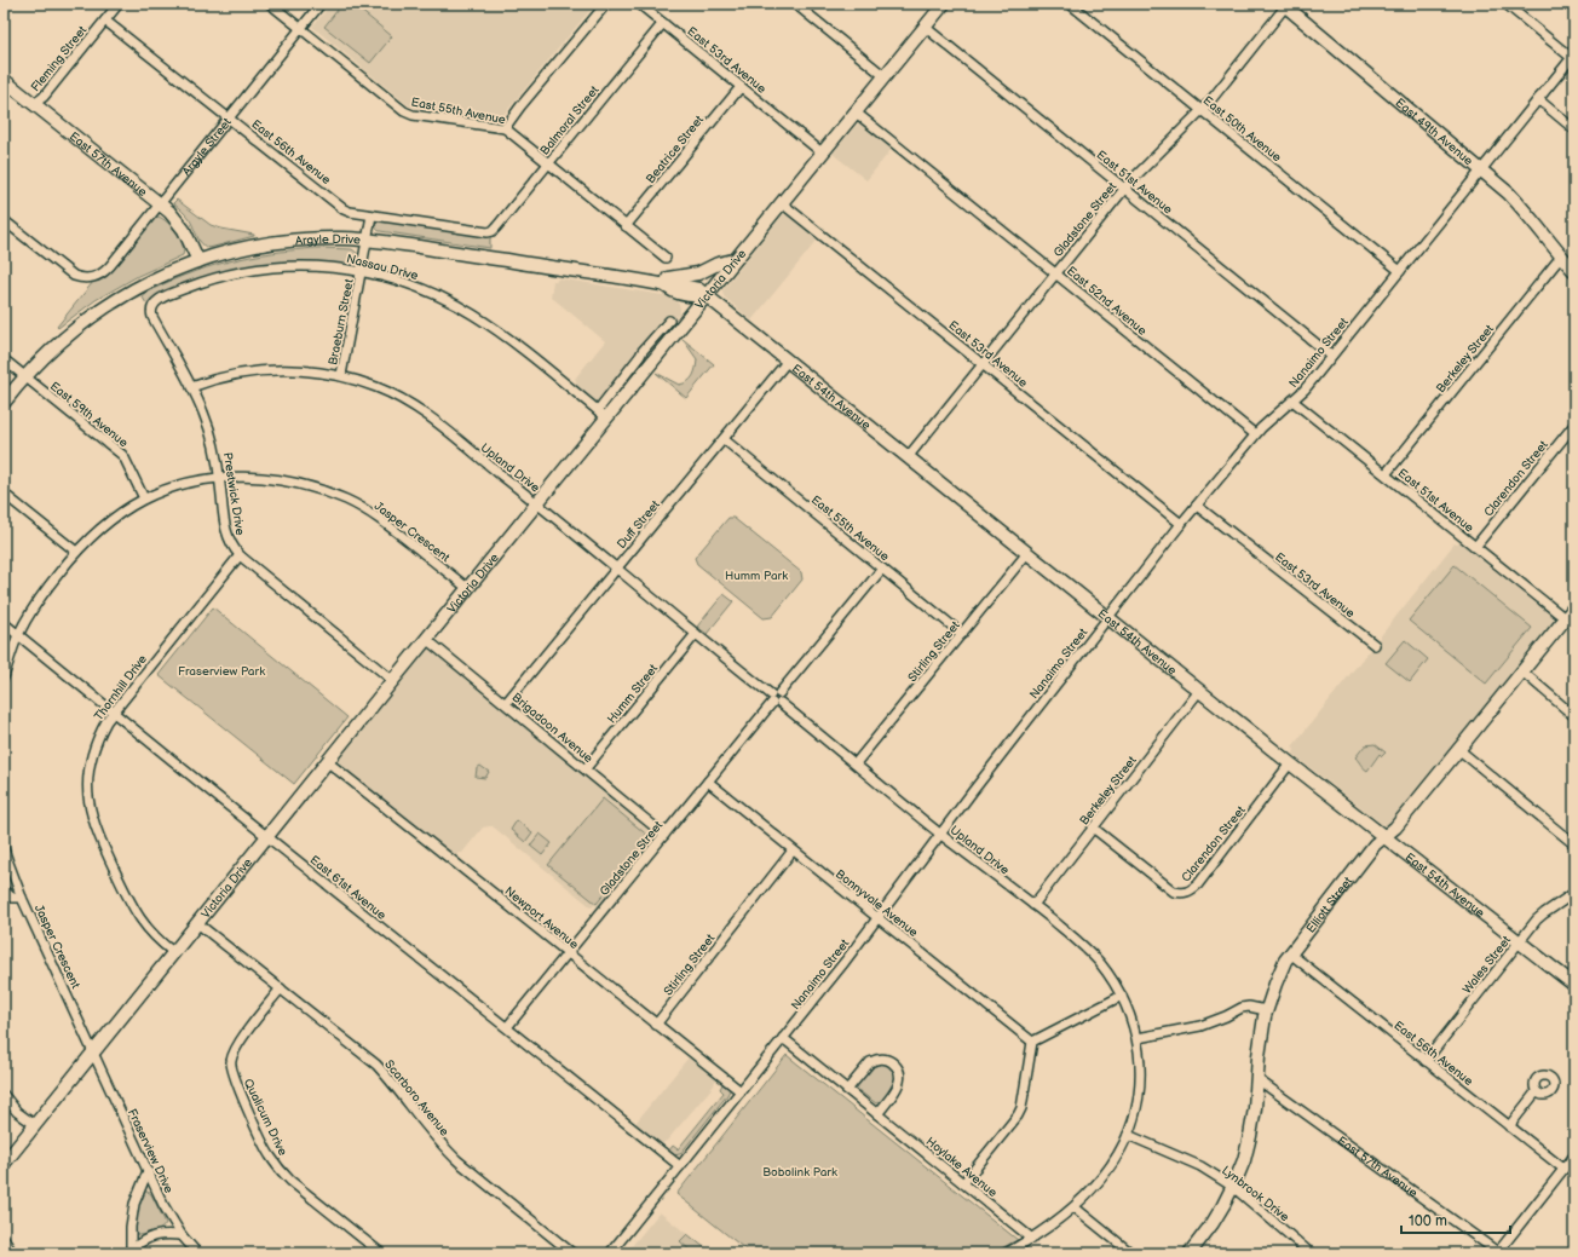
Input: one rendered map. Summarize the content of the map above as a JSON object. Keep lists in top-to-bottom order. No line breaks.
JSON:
{"streets":{"street":["Fleming Street","East 53rd Avenue","East 55th Avenue","Balmoral Street","East 50th Avenue","East 49th Avenue","Argyle Street","Beatrice Street","East 56th Avenue","East 57th Avenue","East 51st Avenue","Gladstone Street","Argyle Drive","Nassau Drive","Victoria Drive","East 52nd Avenue","Braeburn Street","Nanaimo Street","Berkeley Street","East 54th Avenue","East 59th Avenue","Upland Drive","Clarendon Street","Prestwick Drive","Duff Street","Jasper Crescent","Stirling Street","Thornhill Drive","Humm Street","Brigadoon Avenue","East 61st Avenue","Bonnyvale Avenue","Elliott Street","Newport Avenue","Wales Street","Scarboro Avenue","Qualicum Drive","Fraserview Drive","Hoylake Avenue","Lynbrook Drive"]},"crossings":[["Fleming Street","East 56th Avenue"],["Fleming Street","East 57th Avenue"],["East 53rd Avenue","Balmoral Street"],["East 53rd Avenue","Beatrice Street"],["East 53rd Avenue","Gladstone Street"],["East 53rd Avenue","Victoria Drive"],["East 53rd Avenue","Nanaimo Street"],["East 55th Avenue","Balmoral Street"],["East 55th Avenue","Argyle Street"],["East 55th Avenue","Beatrice Street"],["East 55th Avenue","Gladstone Street"],["East 55th Avenue","Duff Street"],["East 55th Avenue","Stirling Street"],["Balmoral Street","East 56th Avenue"],["East 50th Avenue","Gladstone Street"],["East 50th Avenue","Nanaimo Street"],["East 49th Avenue","Gladstone Street"],["East 49th Avenue","Nanaimo Street"],["East 49th Avenue","Berkeley Street"],["Argyle Street","East 56th Avenue"],["Argyle Street","East 57th Avenue"],["East 56th Avenue","Braeburn Street"],["East 56th Avenue","Elliott Street"],["East 56th Avenue","Wales Street"],["East 57th Avenue","Argyle Drive"],["East 57th Avenue","Elliott Street"],["East 51st Avenue","Gladstone Street"],["East 51st Avenue","Victoria Drive"],["East 51st Avenue","Nanaimo Street"],["East 51st Avenue","Berkeley Street"],["East 51st Avenue","Clarendon Street"],["East 51st Avenue","Elliott Street"],["Gladstone Street","East 52nd Avenue"],["Gladstone Street","East 54th Avenue"],["Gladstone Street","Upland Drive"],["Gladstone Street","Brigadoon Avenue"],["Gladstone Street","East 61st Avenue"],["Gladstone Street","Bonnyvale Avenue"],["Gladstone Street","Newport Avenue"],["Argyle Drive","Victoria Drive"],["Argyle Drive","Braeburn Street"],["Argyle Drive","East 54th Avenue"],["Argyle Drive","East 59th Avenue"],["Nassau Drive","Victoria Drive"],["Nassau Drive","Braeburn Street"],["Nassau Drive","Prestwick Drive"],["Victoria Drive","East 52nd Avenue"],["Victoria Drive","East 54th Avenue"],["Victoria Drive","Upland Drive"],["Victoria Drive","Prestwick Drive"],["Victoria Drive","Jasper Crescent"],["Victoria Drive","Thornhill Drive"],["Victoria Drive","Brigadoon Avenue"],["Victoria Drive","East 61st Avenue"],["Victoria Drive","Newport Avenue"],["Victoria Drive","Scarboro Avenue"],["Victoria Drive","Fraserview Drive"],["East 52nd Avenue","Nanaimo Street"],["Braeburn Street","Upland Drive"],["Nanaimo Street","East 54th Avenue"],["Nanaimo Street","Upland Drive"],["Nanaimo Street","East 61st Avenue"],["Nanaimo Street","Bonnyvale Avenue"],["Nanaimo Street","Newport Avenue"],["Nanaimo Street","Hoylake Avenue"],["Berkeley Street","East 54th Avenue"],["Berkeley Street","Upland Drive"],["Berkeley Street","Clarendon Street"],["East 54th Avenue","Clarendon Street"],["East 54th Avenue","Duff Street"],["East 54th Avenue","Stirling Street"],["East 54th Avenue","Elliott Street"],["East 54th Avenue","Wales Street"],["East 59th Avenue","Jasper Crescent"],["Upland Drive","Prestwick Drive"],["Upland Drive","Duff Street"],["Upland Drive","Stirling Street"],["Upland Drive","Humm Street"],["Upland Drive","Hoylake Avenue"],["Upland Drive","Lynbrook Drive"],["Prestwick Drive","Jasper Crescent"],["Prestwick Drive","Thornhill Drive"],["Duff Street","Brigadoon Avenue"],["Jasper Crescent","East 61st Avenue"],["Jasper Crescent","Fraserview Drive"],["Stirling Street","Bonnyvale Avenue"],["Stirling Street","Newport Avenue"],["Thornhill Drive","East 61st Avenue"],["Humm Street","Brigadoon Avenue"],["Elliott Street","Lynbrook Drive"],["Scarboro Avenue","Qualicum Drive"]],"parks":["Humm Park","Fraserview Park","Bobolink Park"],"scale_bar":"100 m"}
